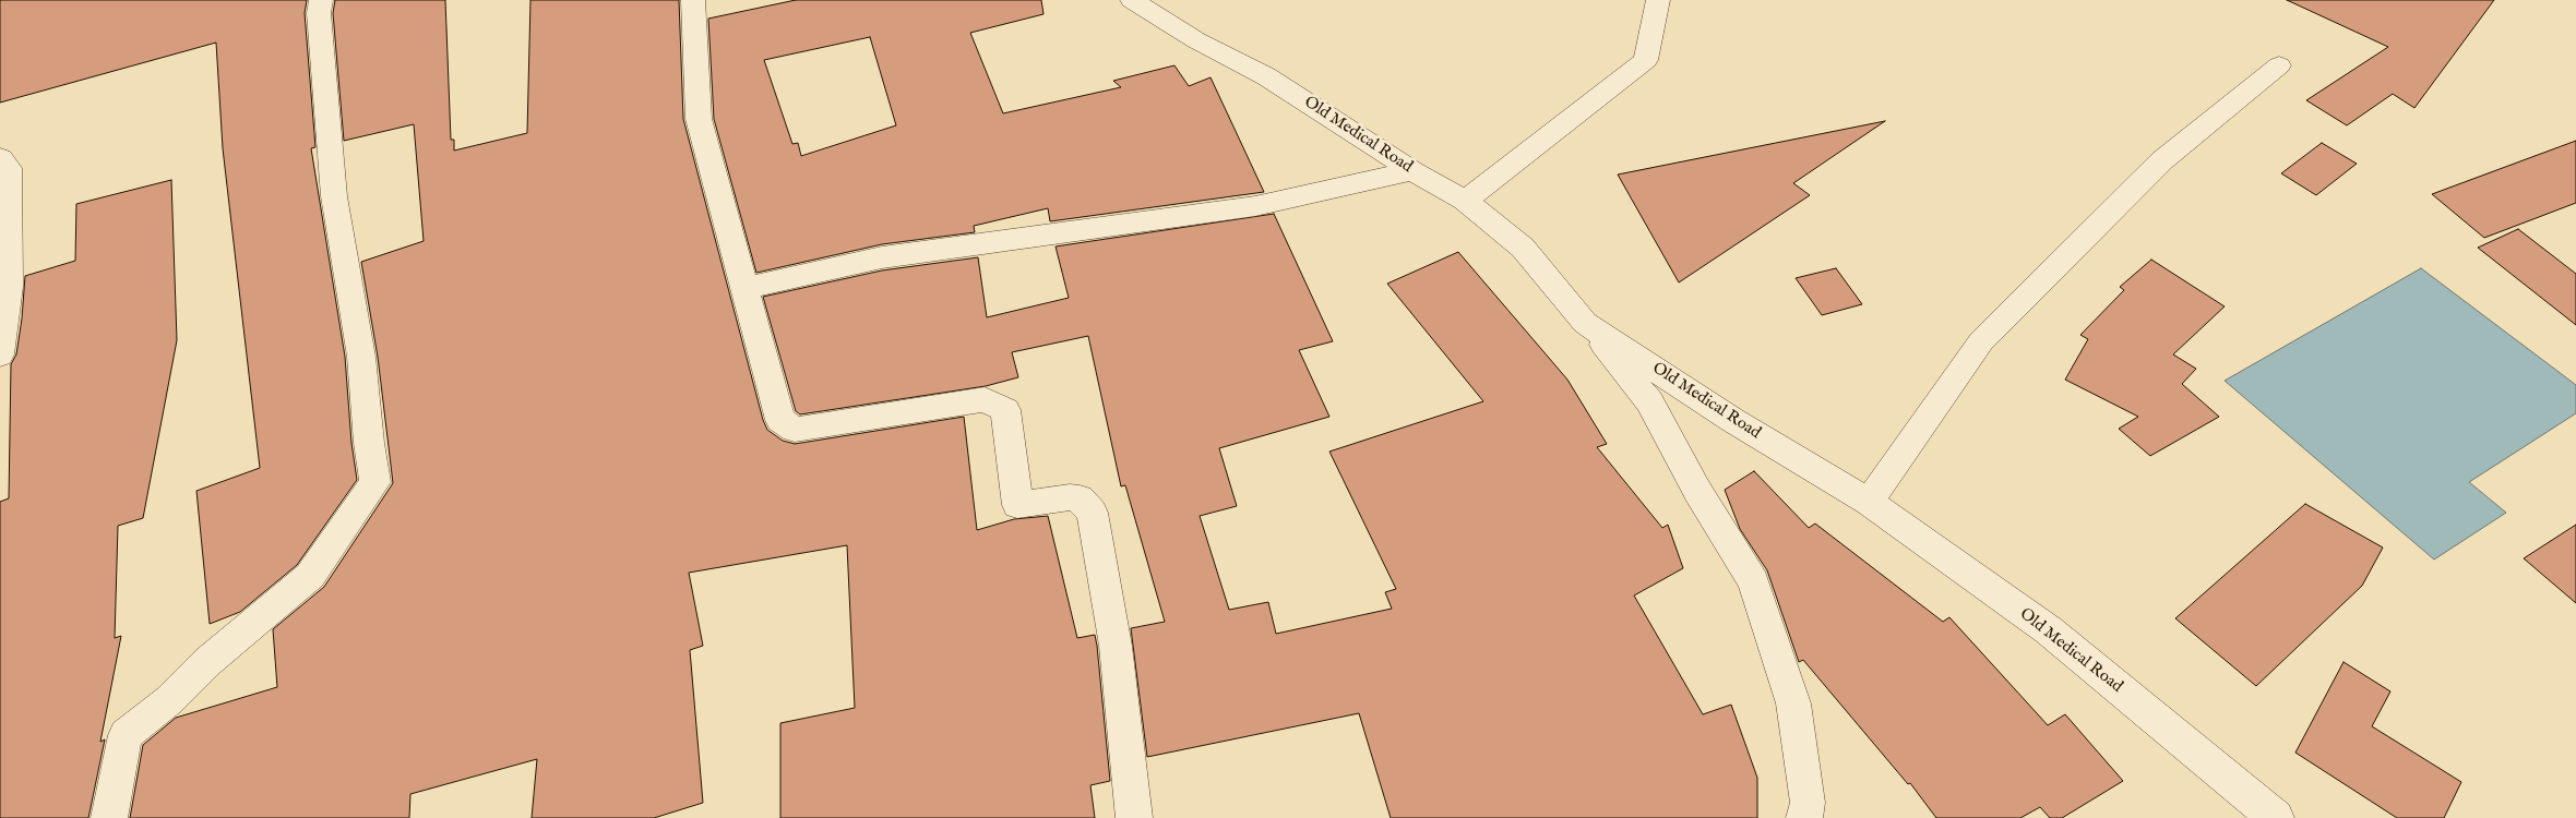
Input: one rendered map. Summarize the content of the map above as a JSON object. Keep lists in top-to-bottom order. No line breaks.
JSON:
{"streets":{"street":["Old Medical Road"]}}
